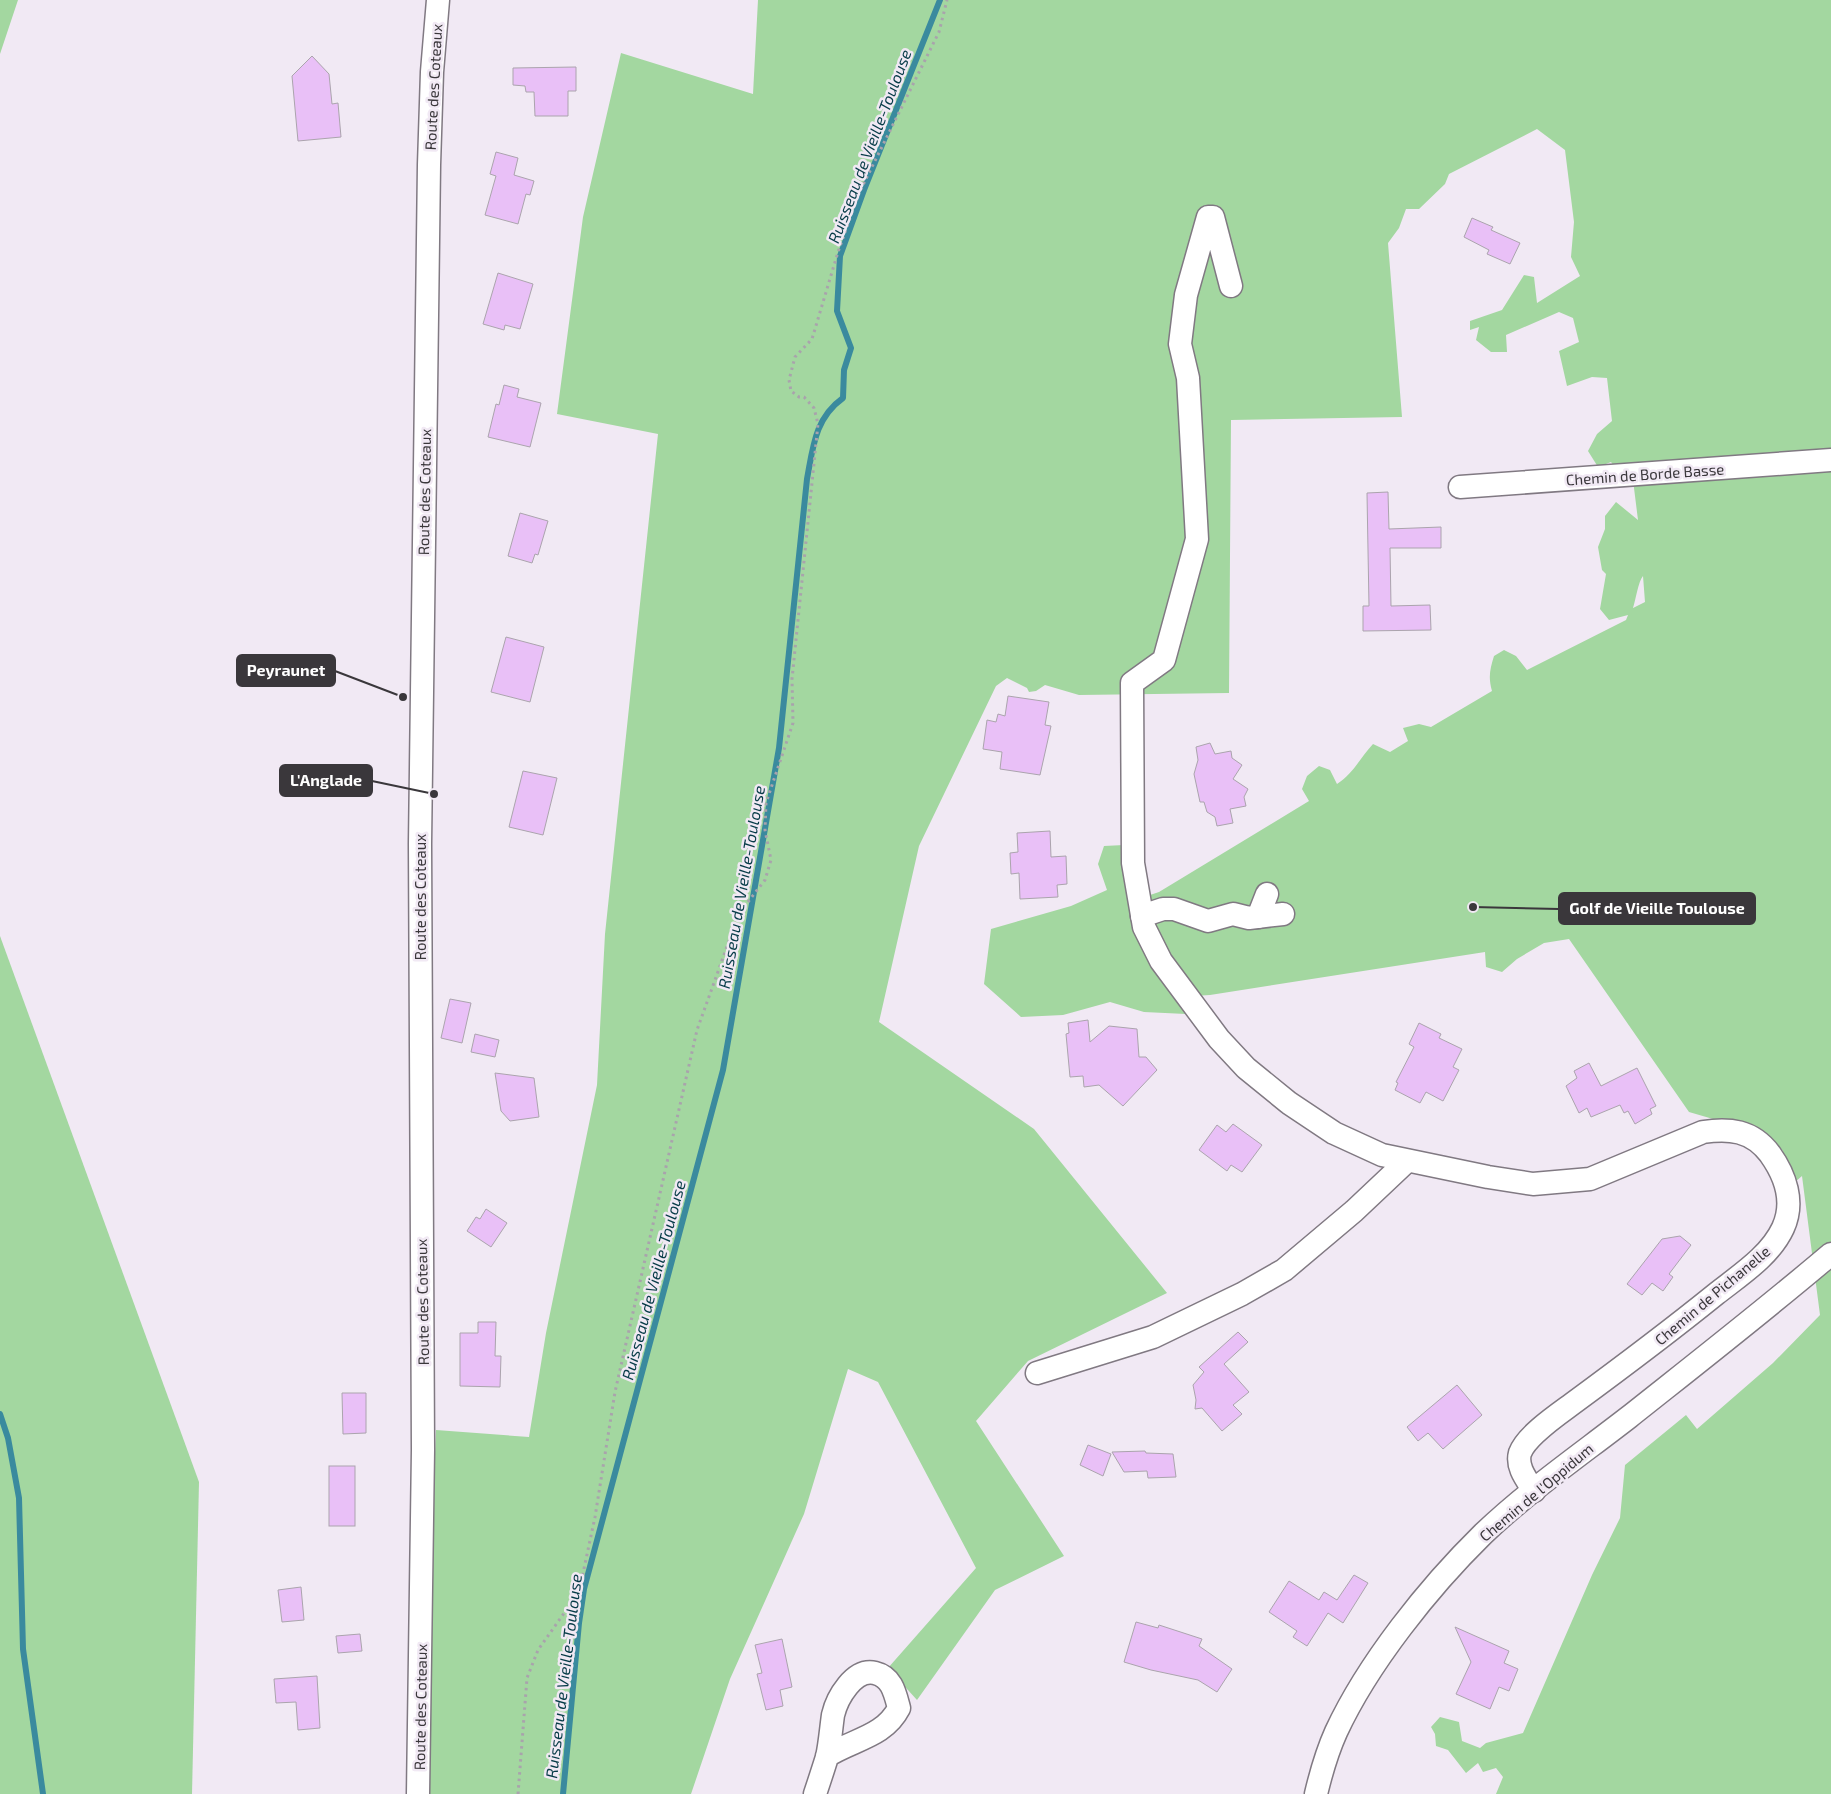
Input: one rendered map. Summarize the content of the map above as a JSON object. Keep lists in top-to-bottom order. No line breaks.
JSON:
{"streets":{"street":["Route des Coteaux","Chemin de Borde Basse","Chemin de Pichanelle","Chemin de l'Oppidum"]},"crossings":[["Chemin de Pichanelle","Chemin de l'Oppidum"]],"water":["Ruisseau de Vieille-Toulouse"],"places":["Peyraunet","L'Anglade","Golf de Vieille Toulouse"]}
